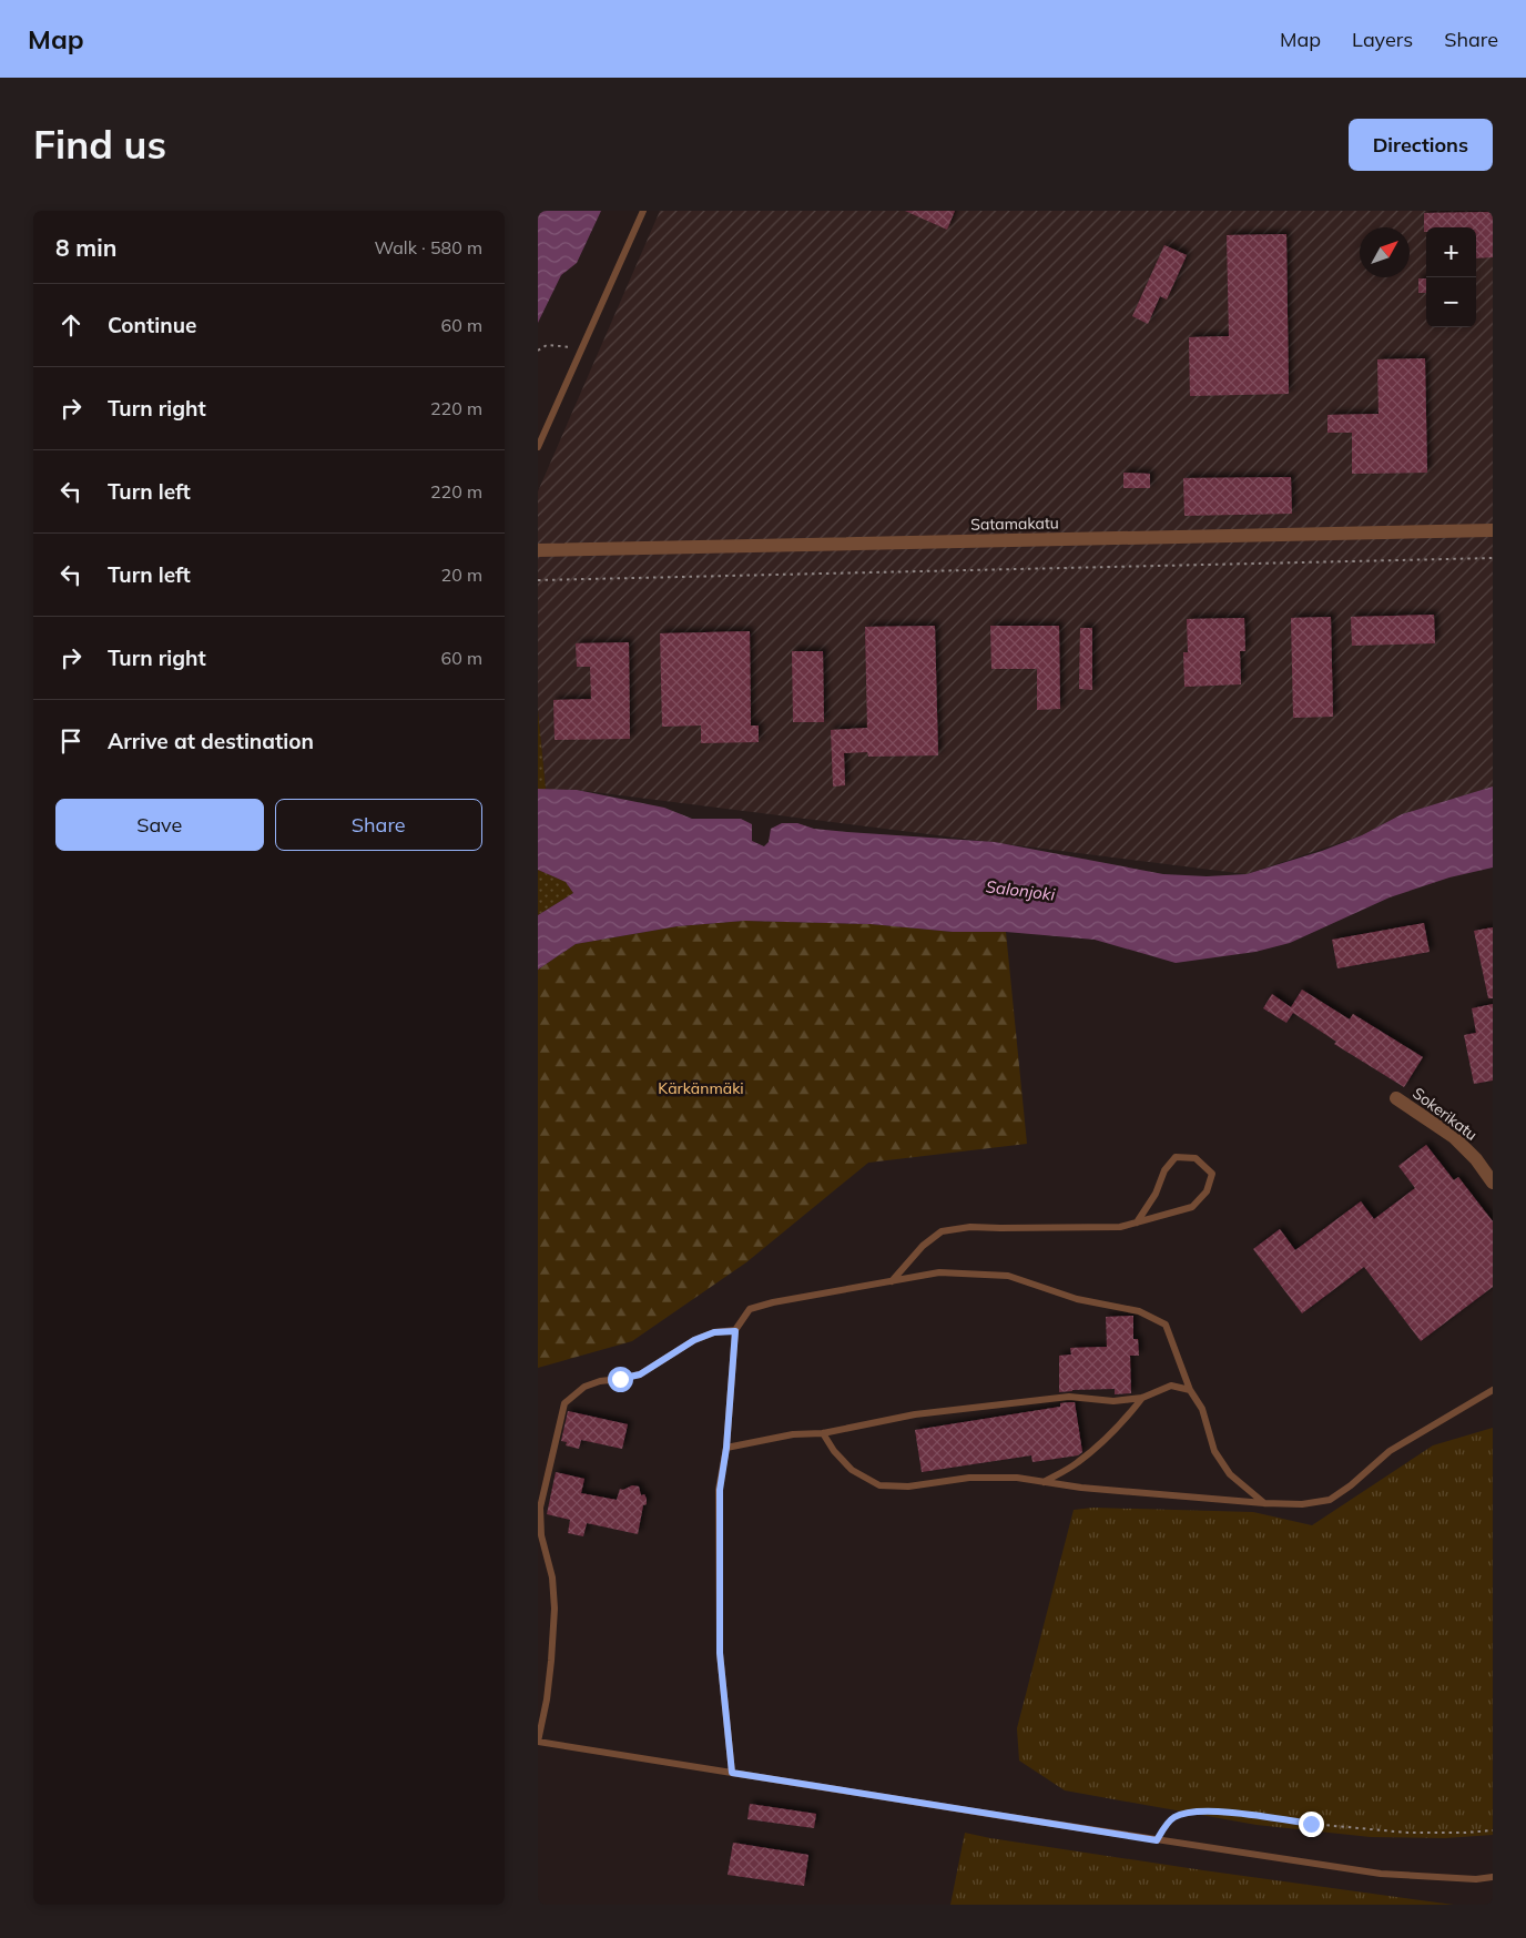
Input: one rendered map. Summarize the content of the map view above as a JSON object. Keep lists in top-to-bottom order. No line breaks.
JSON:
{"streets":{"street":["Satamakatu","Sokerikatu"]},"water":["Salonjoki"],"parks":["Kärkänmäki"],"north":"top right","page":{"header":"Map","nav":["Map","Layers","Share"],"buttons":["Directions",["Save","Share"]],"title":"Find us","heading":["8 min","Walk · 580 m"],"map_buttons":["+","−"],"list":[["Continue","60 m"],["Turn right","220 m"],["Turn left","220 m"],["Turn left","20 m"],["Turn right","60 m"],"Arrive at destination"]}}
